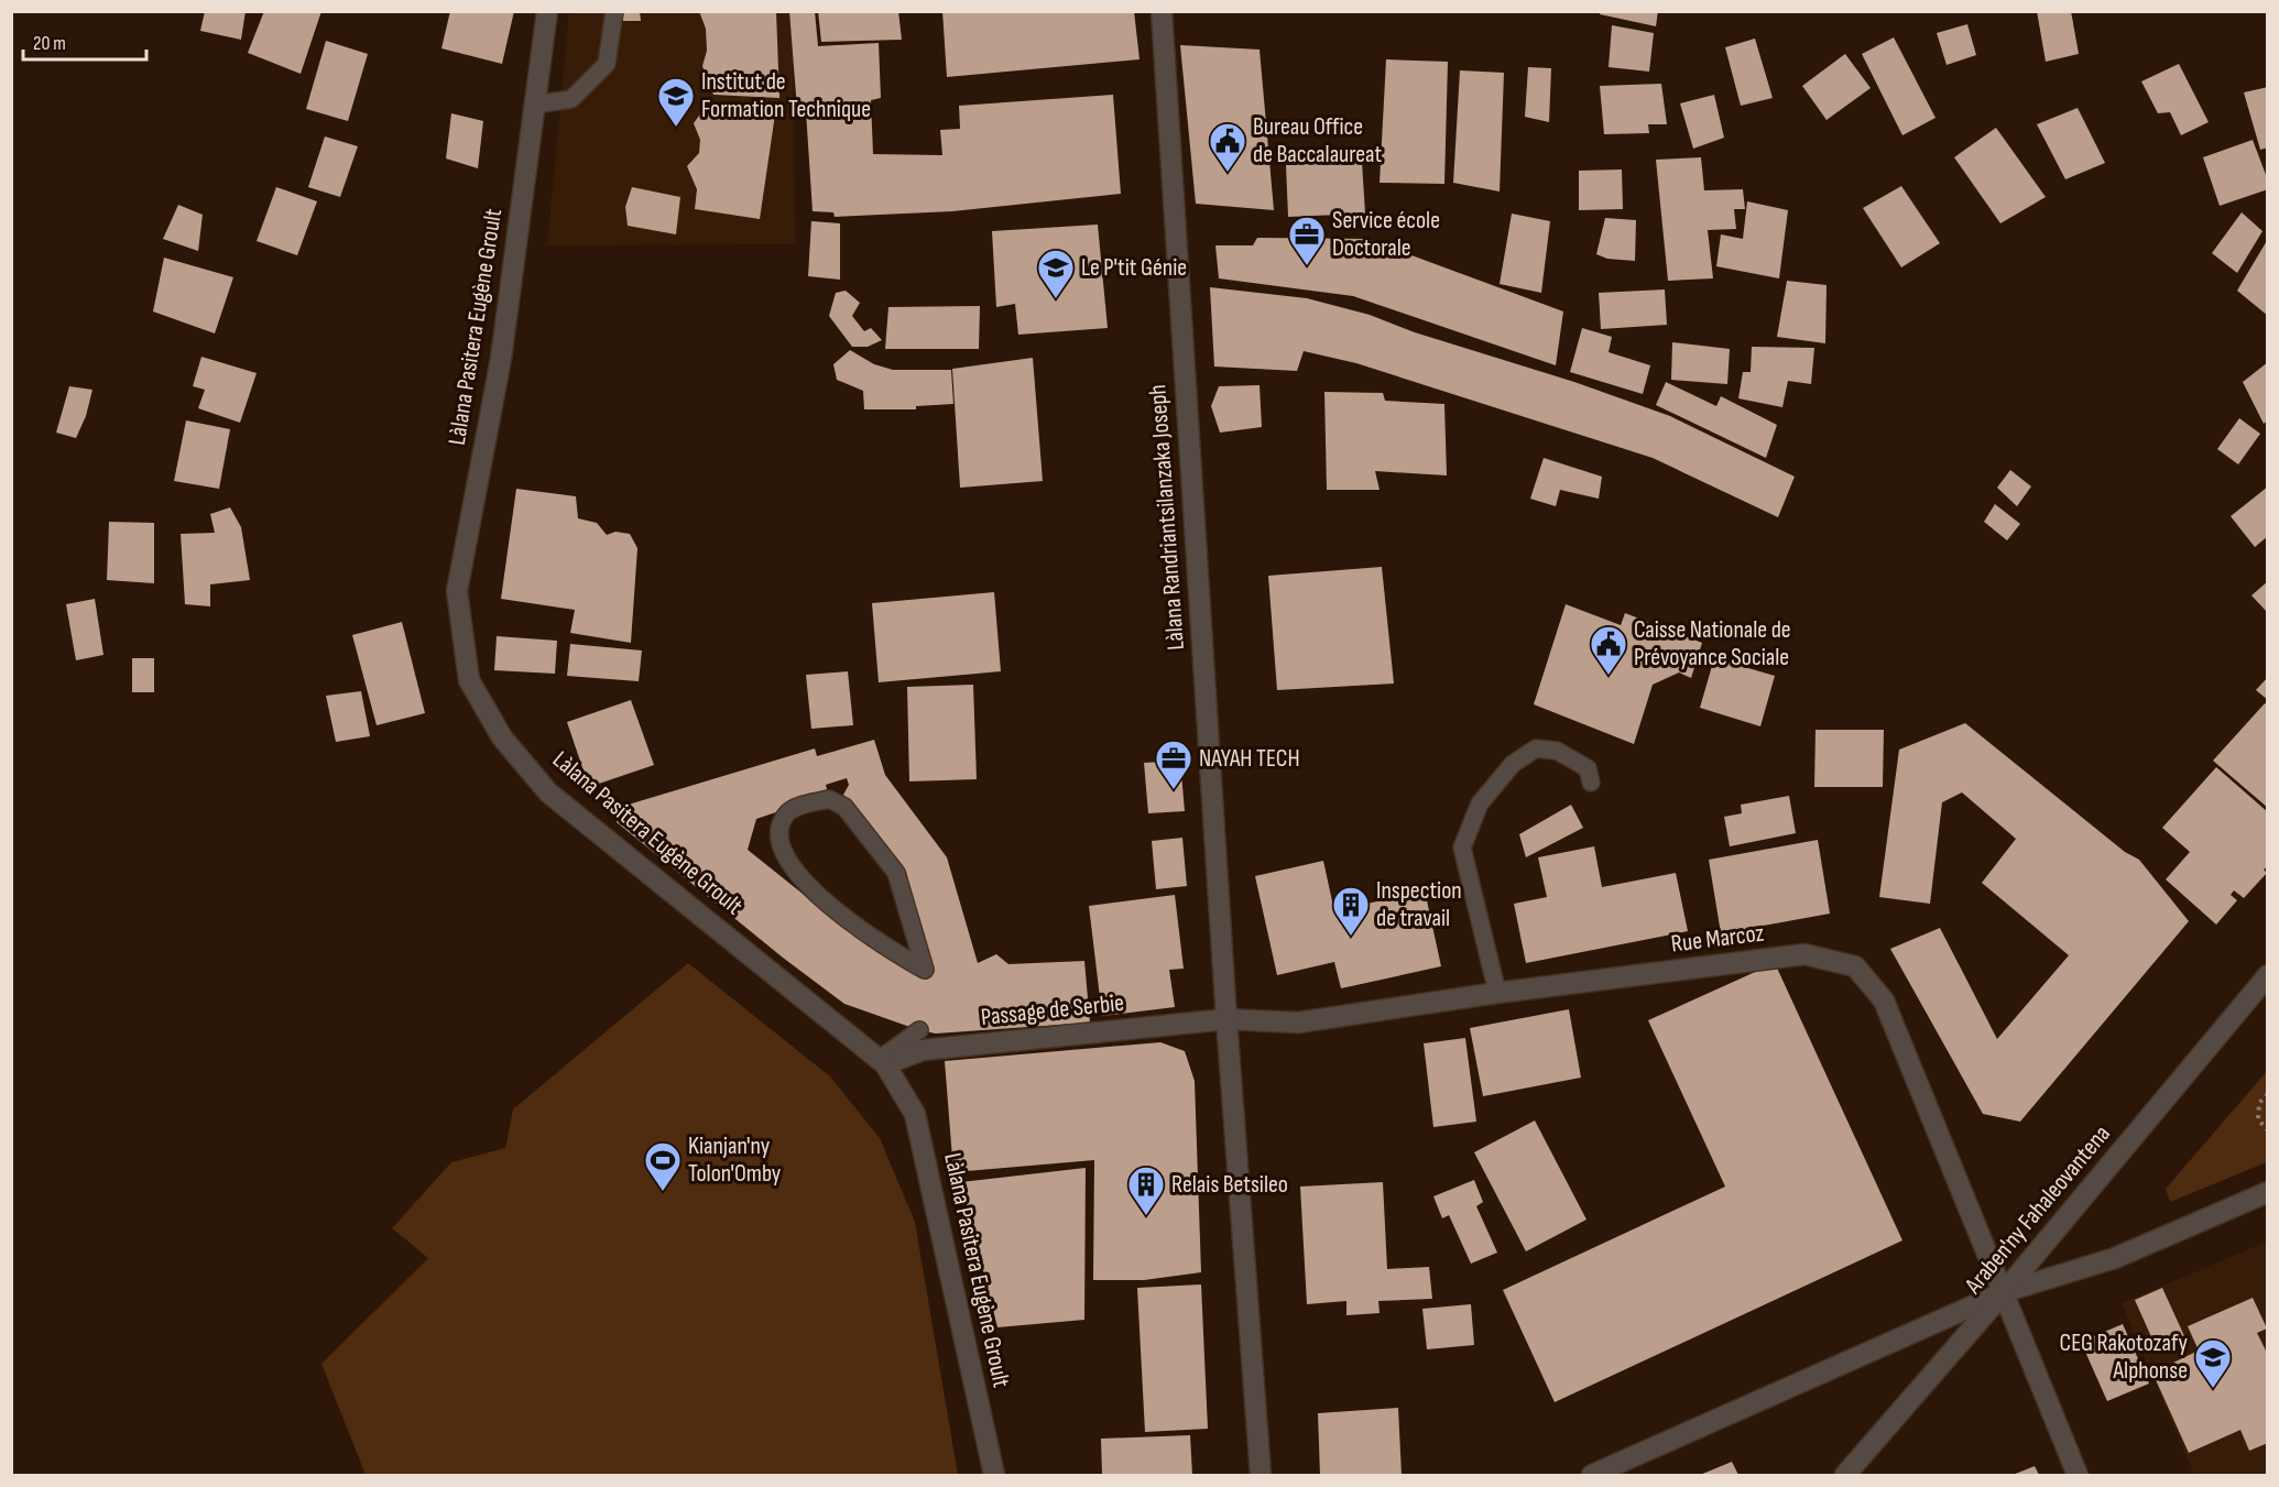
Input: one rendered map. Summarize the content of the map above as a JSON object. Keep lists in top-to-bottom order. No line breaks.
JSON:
{"streets":{"street":["Làlana Pasitera Eugène Groult","Làlana Randriantsilanzaka Joseph","Rue Marcoz","Passage de Serbie","Araben'ny Fahaleovantena"]},"crossings":[["Làlana Pasitera Eugène Groult","Passage de Serbie"],["Làlana Randriantsilanzaka Joseph","Rue Marcoz"],["Làlana Randriantsilanzaka Joseph","Passage de Serbie"],["Rue Marcoz","Passage de Serbie"],["Rue Marcoz","Araben'ny Fahaleovantena"]],"places":{"school or university":["Institut de Formation Technique","Le P'tit Génie","CEG Rakotozafy Alphonse"],"public building":["Bureau Office de Baccalaureat","Caisse Nationale de Prévoyance Sociale"],"office":["Service école Doctorale","NAYAH TECH"],"building":["Inspection de travail","Relais Betsileo"],"sports":["Kianjan'ny Tolon'Omby"]},"scale_bar":"20 m"}
